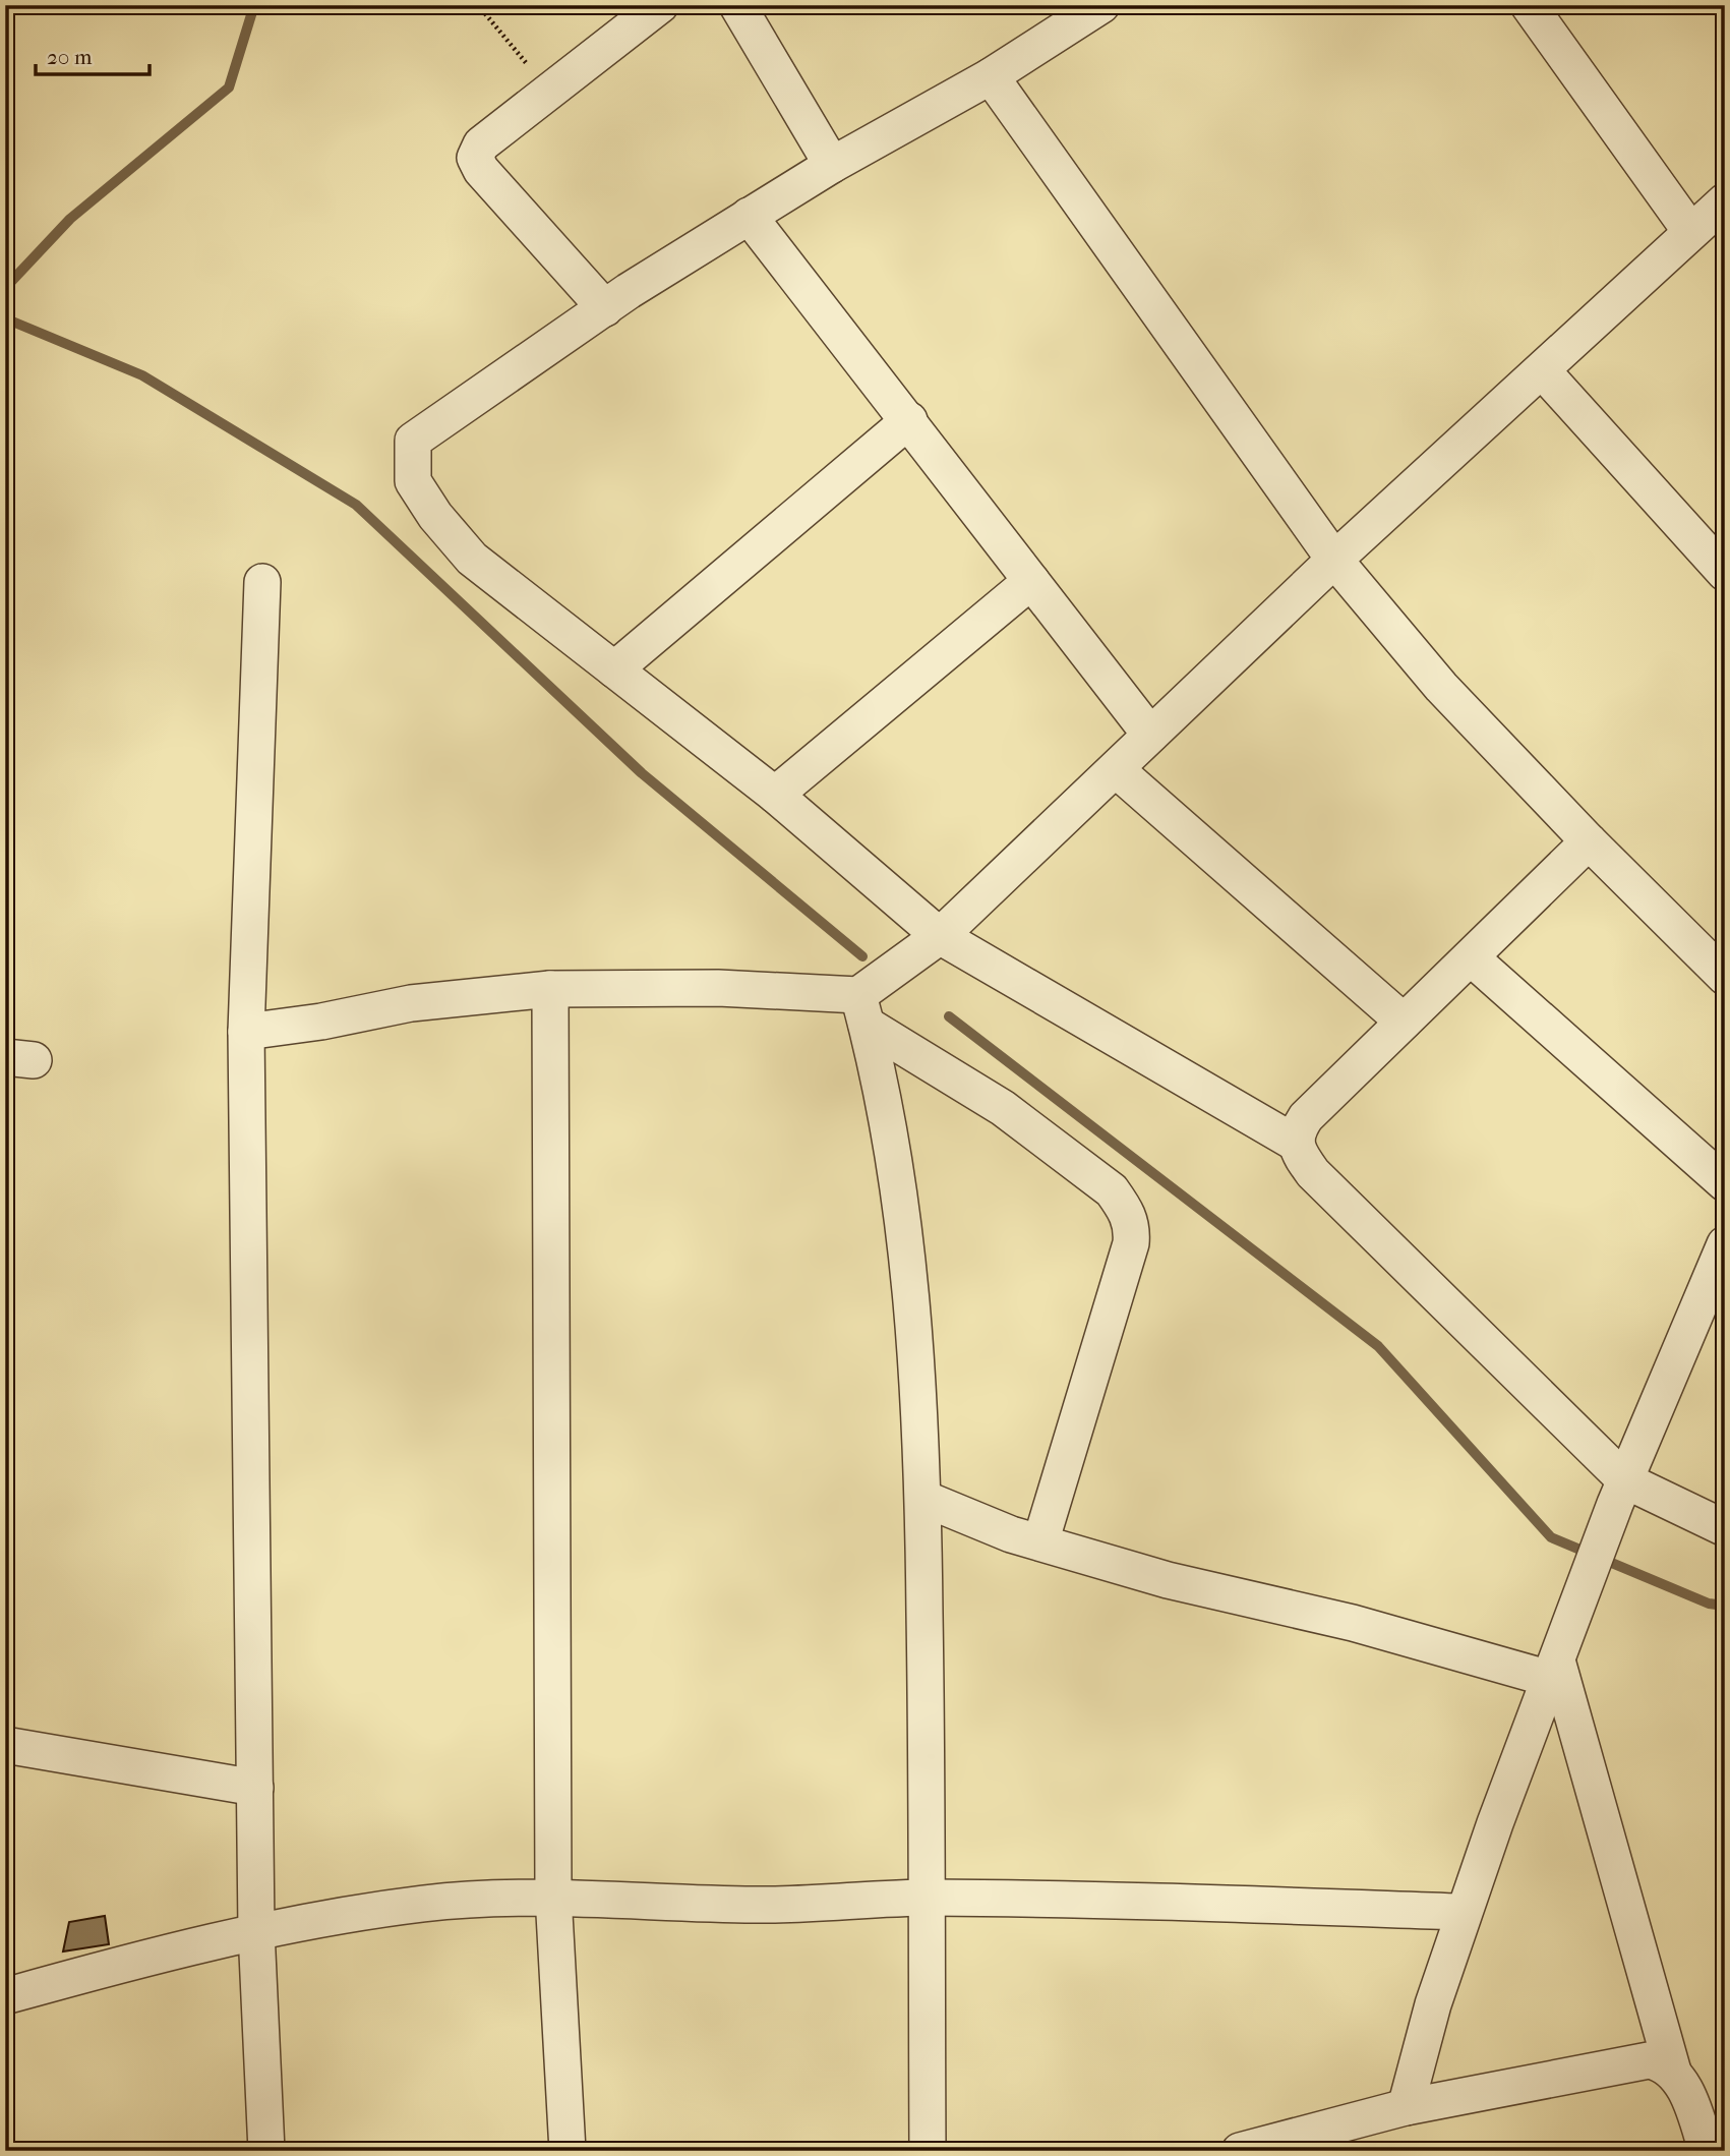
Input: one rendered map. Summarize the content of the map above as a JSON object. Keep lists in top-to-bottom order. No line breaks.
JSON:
{"scale_bar":"20 m"}
